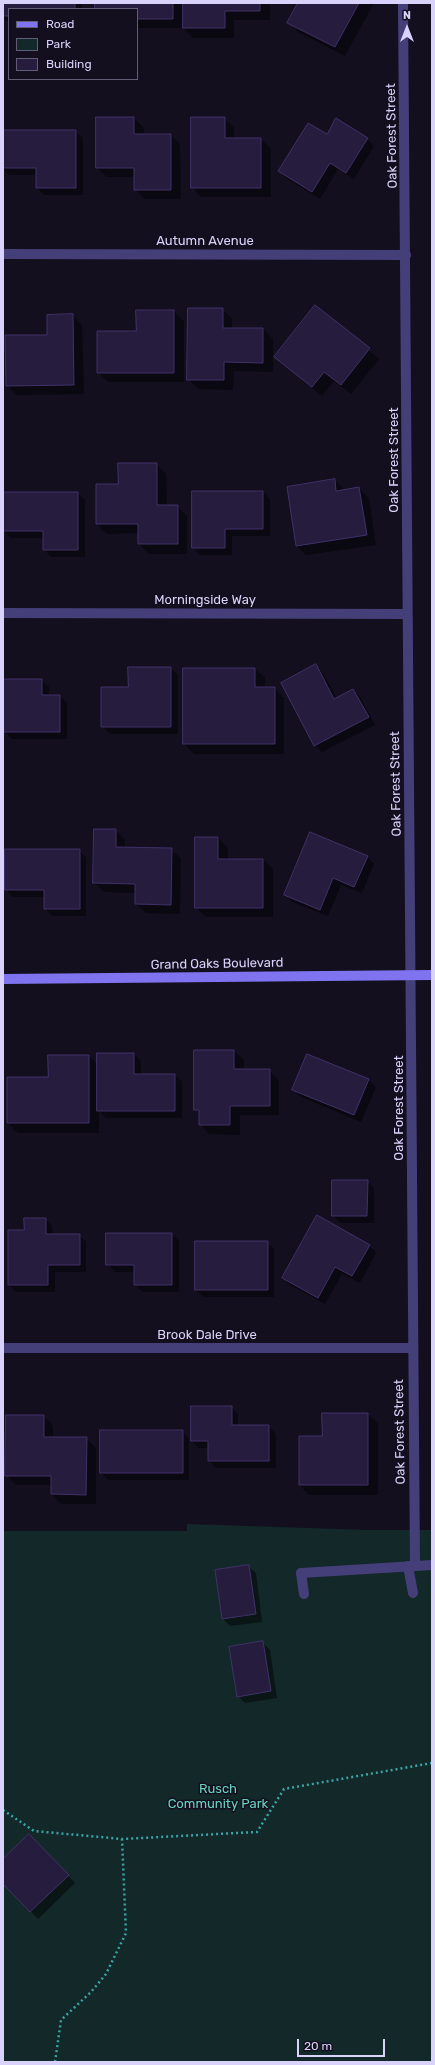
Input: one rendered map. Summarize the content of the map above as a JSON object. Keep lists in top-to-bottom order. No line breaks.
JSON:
{"streets":{"street":["Oak Forest Street","Autumn Avenue","Morningside Way","Grand Oaks Boulevard","Brook Dale Drive"]},"crossings":[["Oak Forest Street","Autumn Avenue"],["Oak Forest Street","Morningside Way"],["Oak Forest Street","Grand Oaks Boulevard"],["Oak Forest Street","Brook Dale Drive"]],"parks":["Rusch Community Park"],"legend":["Road","Park","Building"],"scale_bar":"20 m","north":"top"}
